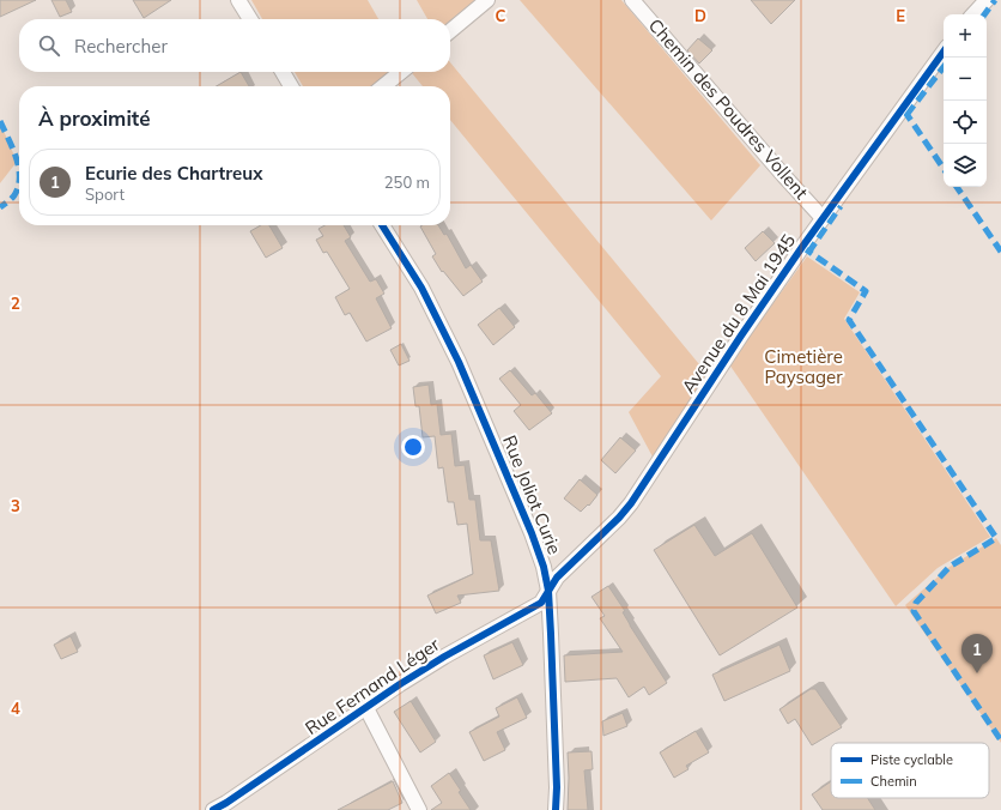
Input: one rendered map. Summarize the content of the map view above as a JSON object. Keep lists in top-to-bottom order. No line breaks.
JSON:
{"streets":{"street":["Chemin des Poudres Vollent","Avenue du 8 Mai 1945","Rue Joliot Curie","Rue Fernand Léger"]},"crossings":[["Chemin des Poudres Vollent","Avenue du 8 Mai 1945"],["Avenue du 8 Mai 1945","Rue Joliot Curie"],["Avenue du 8 Mai 1945","Rue Fernand Léger"],["Rue Joliot Curie","Rue Fernand Léger"]],"parks":["Cimetière Paysager"],"legend":["Piste cyclable","Chemin"],"page":{"map_buttons":["+","−"],"search":"Rechercher","heading":"À proximité","list":[{"mark":"1","name":"Ecurie des Chartreux","note":"Sport","value":"250 m"}],"pins":"1"},"grid":{"columns":["C","D","E"],"rows":["2","3","4"]}}
